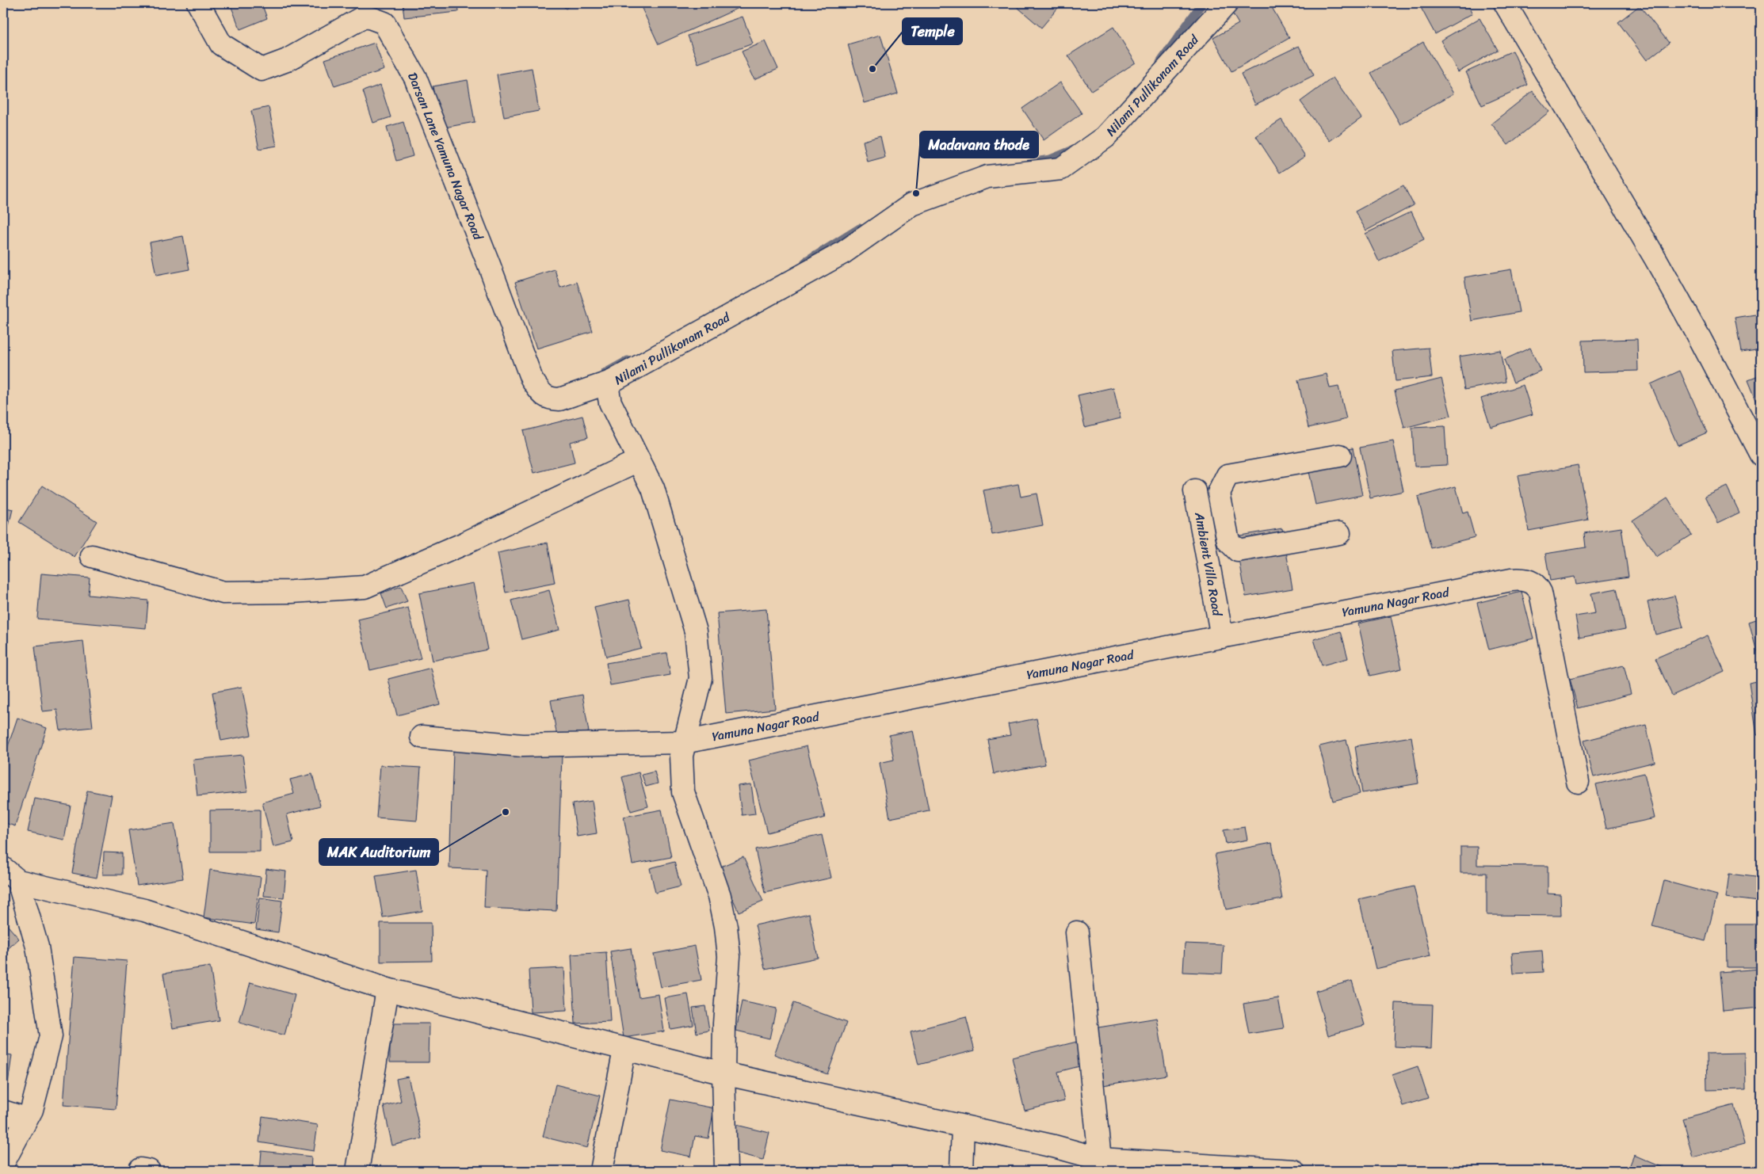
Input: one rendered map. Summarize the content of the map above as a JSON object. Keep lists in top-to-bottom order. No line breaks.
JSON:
{"streets":{"street":["Nilami Pullikonam Road","Darsan Lane Yamuna Nagar Road","Ambient Villa Road","Yamuna Nagar Road"]},"crossings":[["Nilami Pullikonam Road","Darsan Lane Yamuna Nagar Road"],["Nilami Pullikonam Road","Yamuna Nagar Road"],["Ambient Villa Road","Yamuna Nagar Road"]],"places":["Temple","Madavana thode","MAK Auditorium"]}
